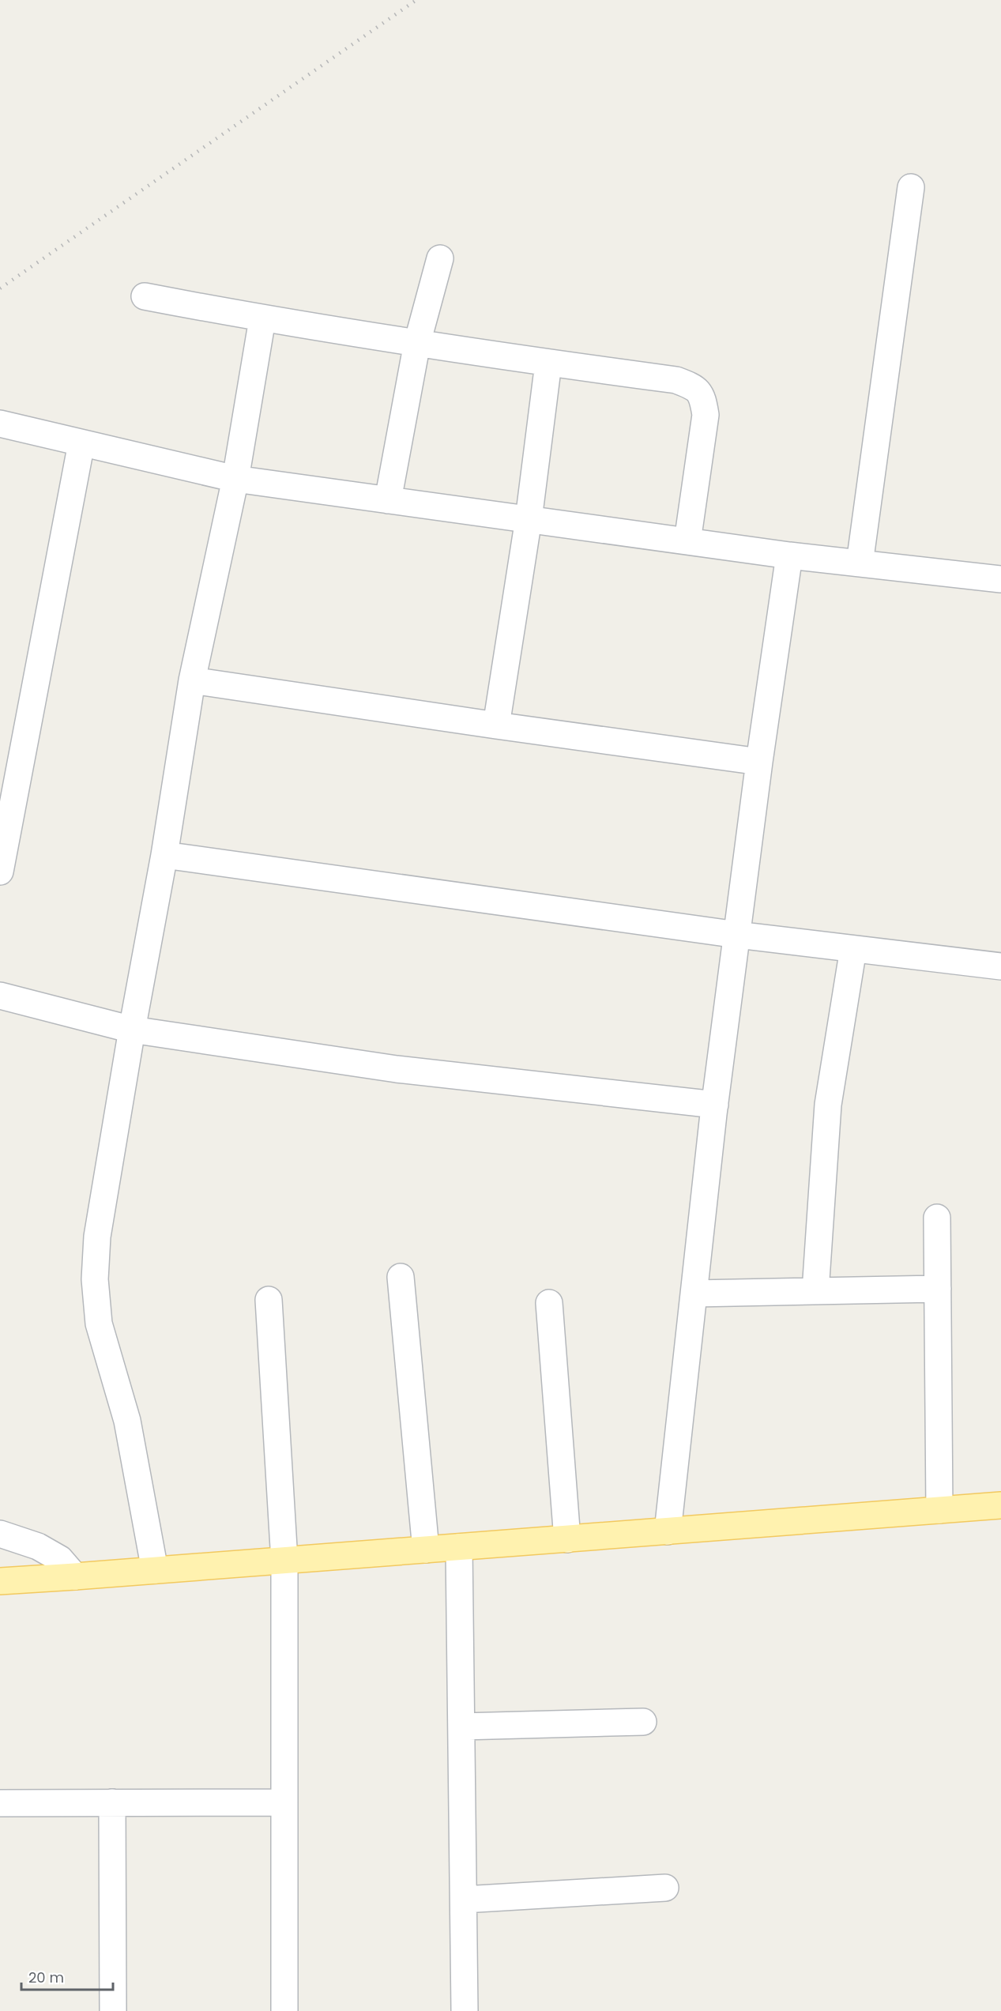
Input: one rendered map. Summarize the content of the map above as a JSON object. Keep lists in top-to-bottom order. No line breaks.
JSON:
{"scale_bar":"20 m"}
